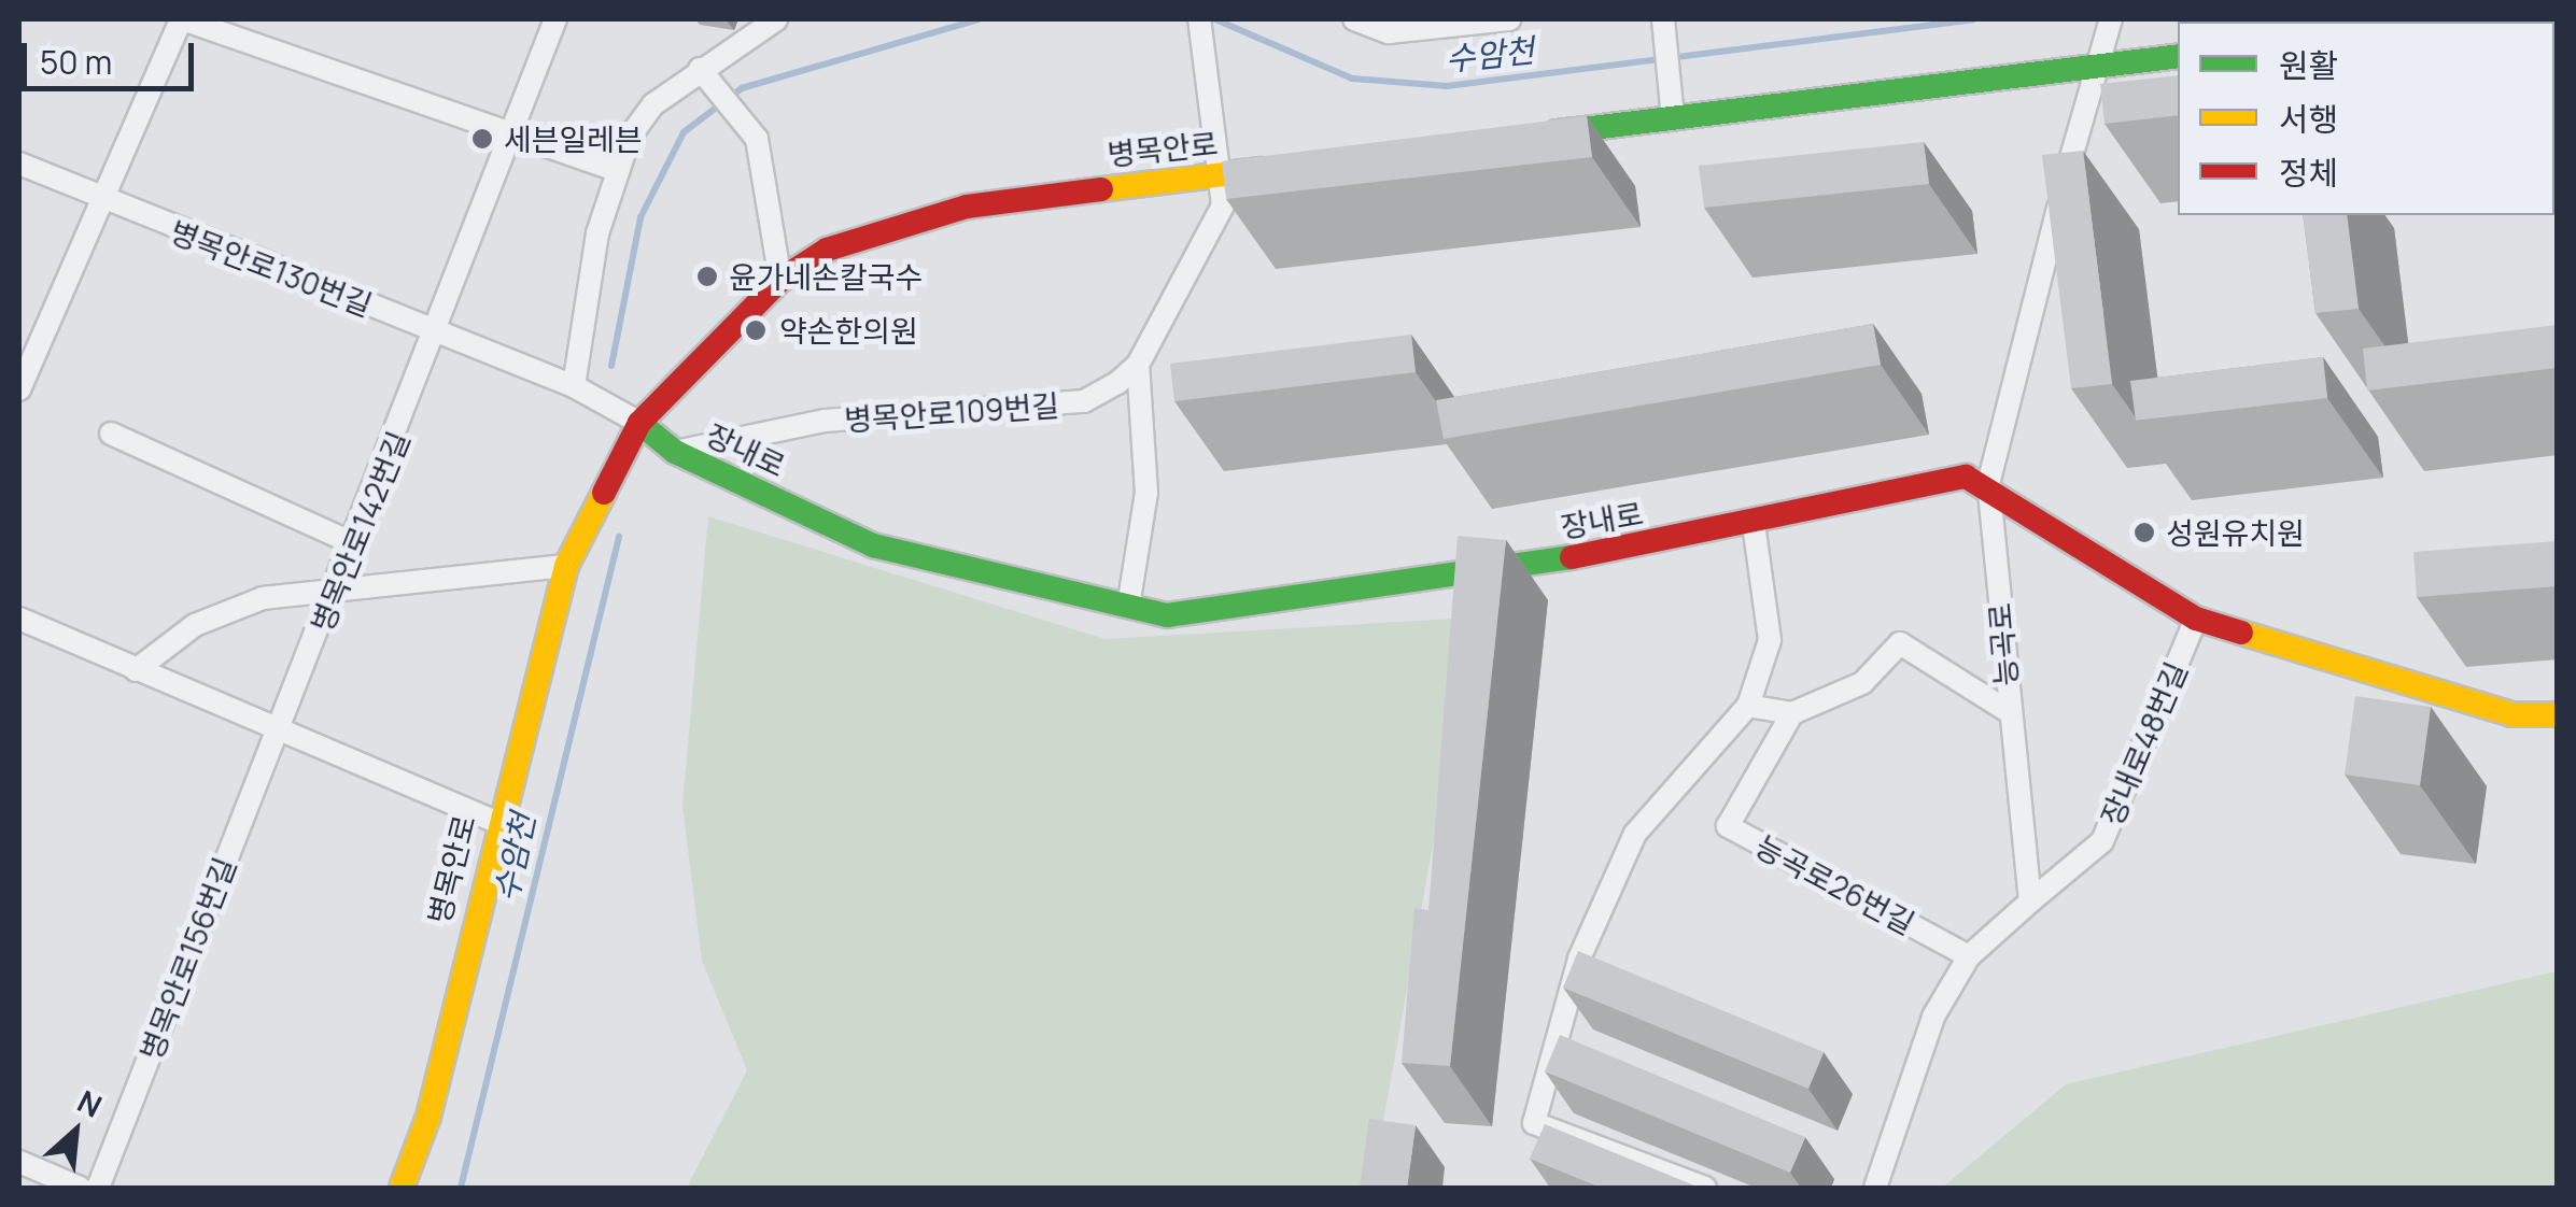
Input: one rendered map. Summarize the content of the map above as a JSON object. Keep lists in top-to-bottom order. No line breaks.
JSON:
{"streets":{"street":["병목안로","병목안로130번길","병목안로109번길","장내로","병목안로142번길","능곡로","장내로48번길","능곡로26번길","병목안로156번길"]},"crossings":[["병목안로","병목안로130번길"],["병목안로","병목안로109번길"],["병목안로","장내로"],["병목안로130번길","장내로"],["병목안로130번길","병목안로142번길"],["병목안로109번길","장내로"],["장내로","능곡로"],["병목안로142번길","병목안로156번길"],["능곡로","장내로48번길"]],"water":["수암천"],"places":["세븐일레븐","윤가네손칼국수","약손한의원","성원유치원"],"legend":["원활","서행","정체"],"scale_bar":"50 m","north":"top right"}
